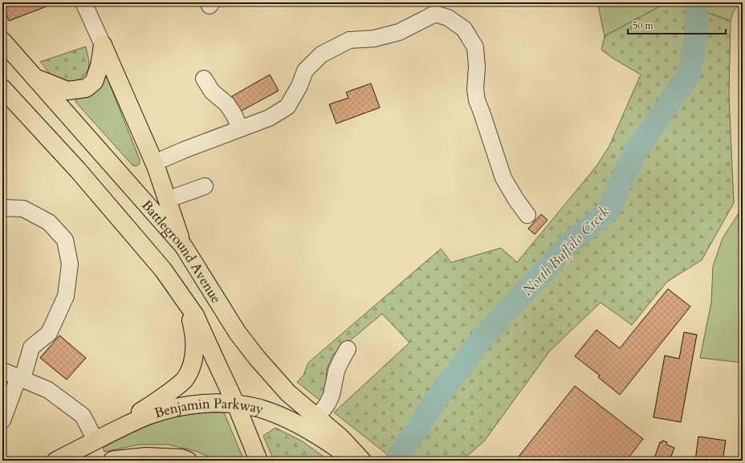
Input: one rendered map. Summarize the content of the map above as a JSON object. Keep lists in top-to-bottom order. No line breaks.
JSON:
{"streets":{"main road":["Battleground Avenue","Benjamin Parkway"]},"crossings":[["Battleground Avenue","Benjamin Parkway"]],"water":["North Buffalo Creek"],"scale_bar":"50 m"}
